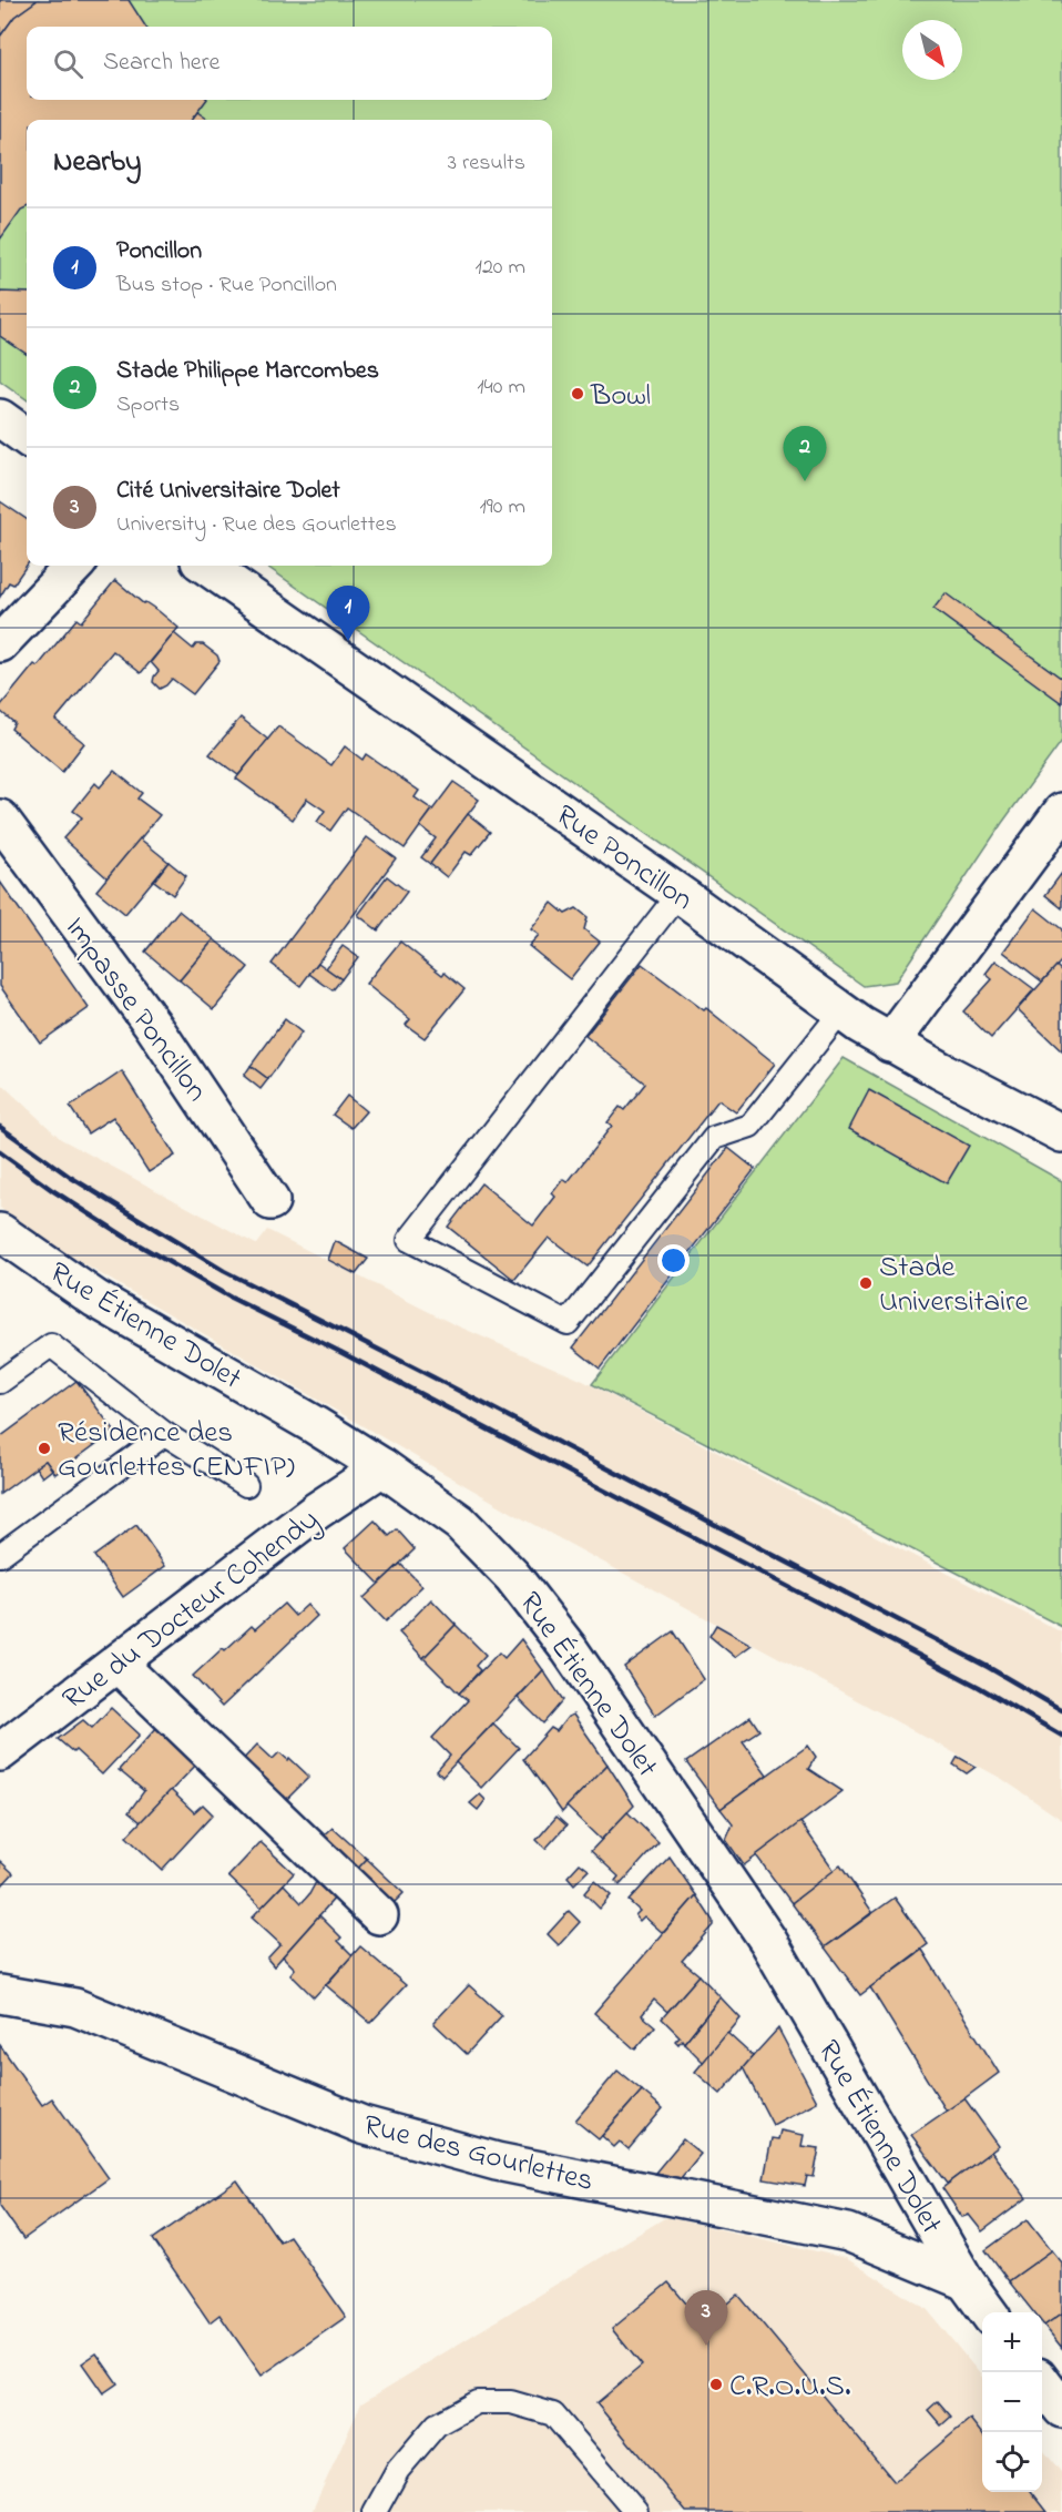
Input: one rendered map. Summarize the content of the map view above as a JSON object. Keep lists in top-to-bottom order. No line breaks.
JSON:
{"streets":{"street":["Rue Poncillon","Impasse Poncillon","Rue Étienne Dolet","Rue du Docteur Cohendy","Rue des Gourlettes"]},"crossings":[["Rue Étienne Dolet","Rue du Docteur Cohendy"],["Rue Étienne Dolet","Rue des Gourlettes"]],"places":["Bowl","Stade Universitaire","Résidence des Gourlettes (ENFIP)","C.R.O.U.S."],"north":"bottom right","page":{"search":"Search here","heading":["Nearby","3 results"],"list":[{"mark":"1","name":"Poncillon","note":"Bus stop · Rue Poncillon","value":"120 m"},{"mark":"2","name":"Stade Philippe Marcombes","note":"Sports","value":"140 m"},{"mark":"3","name":"Cité Universitaire Dolet","note":"University · Rue des Gourlettes","value":"190 m"}],"pins":["2","1","3"],"map_buttons":["+","−"]}}
